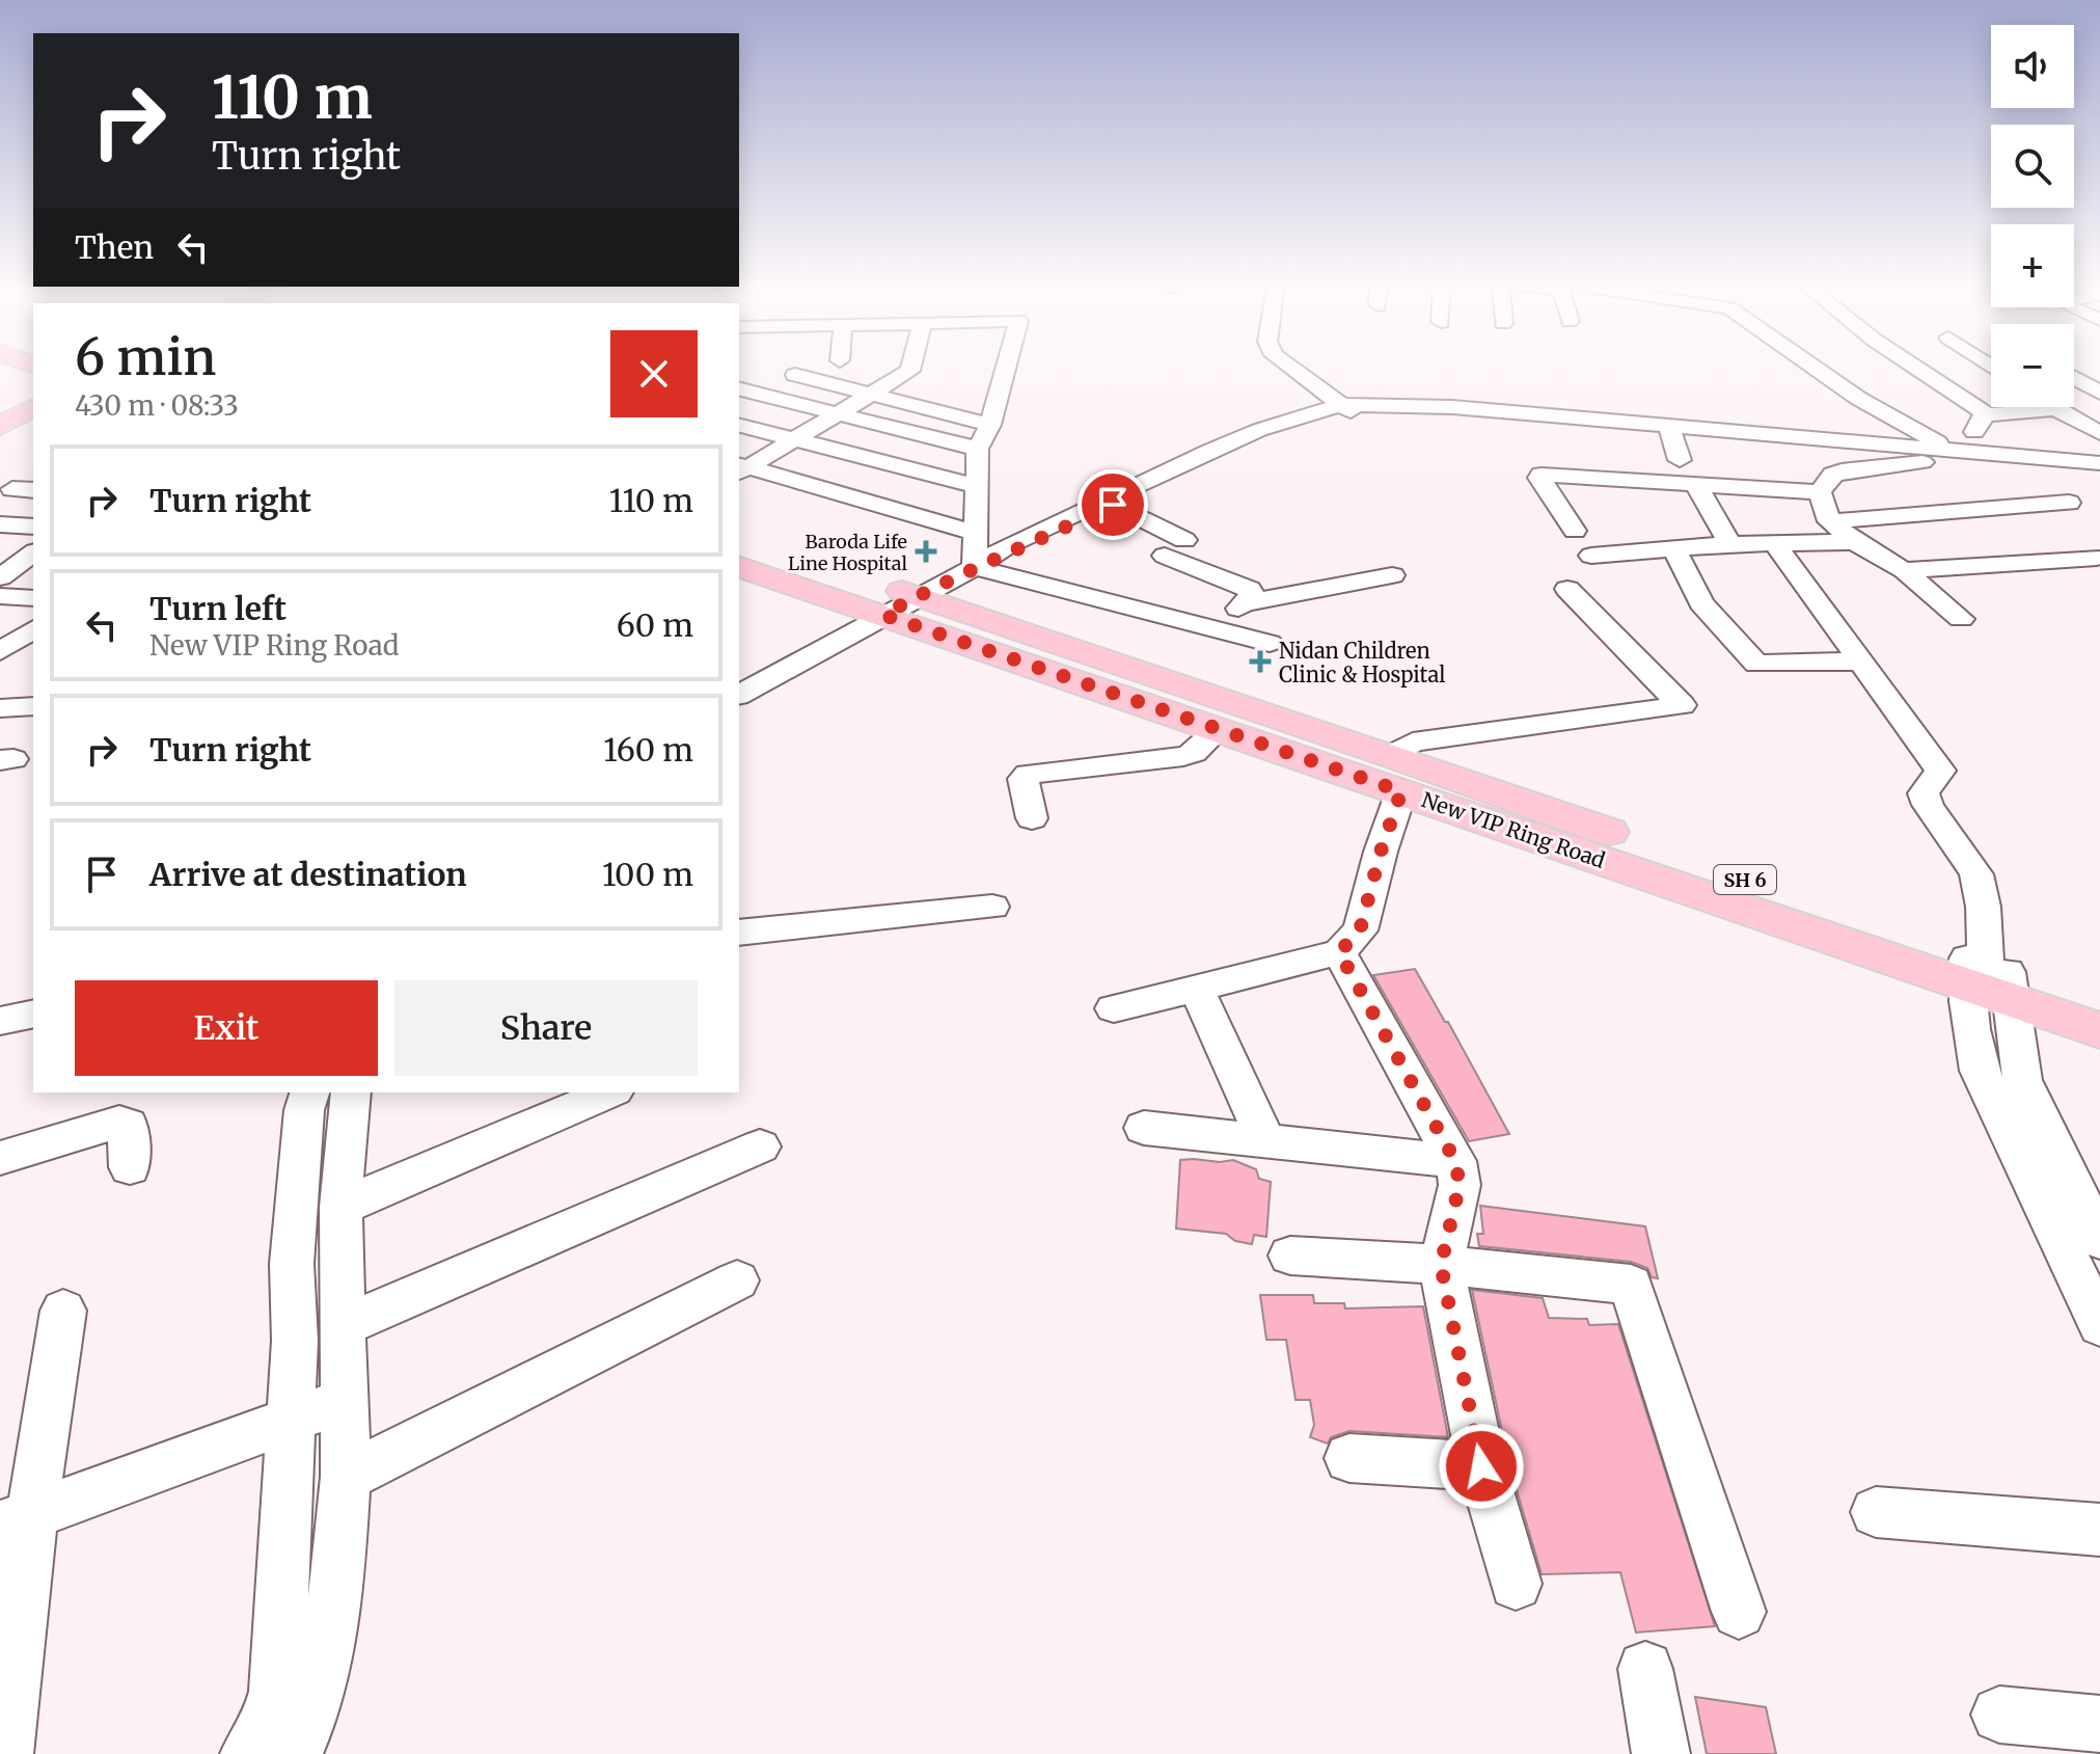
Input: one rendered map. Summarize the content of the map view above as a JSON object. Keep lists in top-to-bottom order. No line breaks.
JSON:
{"streets":{"main road":["New VIP Ring Road","SH 6"]},"places":{"health":["Baroda Life Line Hospital","Nidan Children Clinic & Hospital"]},"page":{"map_buttons":["+","−"],"turn":["110 m","Turn right"],"then":"Then","heading":["6 min","430 m · 08:33"],"list":[{"name":"Turn right","value":"110 m"},{"name":"Turn left","note":"New VIP Ring Road","value":"60 m"},{"name":"Turn right","value":"160 m"},{"name":"Arrive at destination","value":"100 m"}],"buttons":["Exit","Share"]}}
